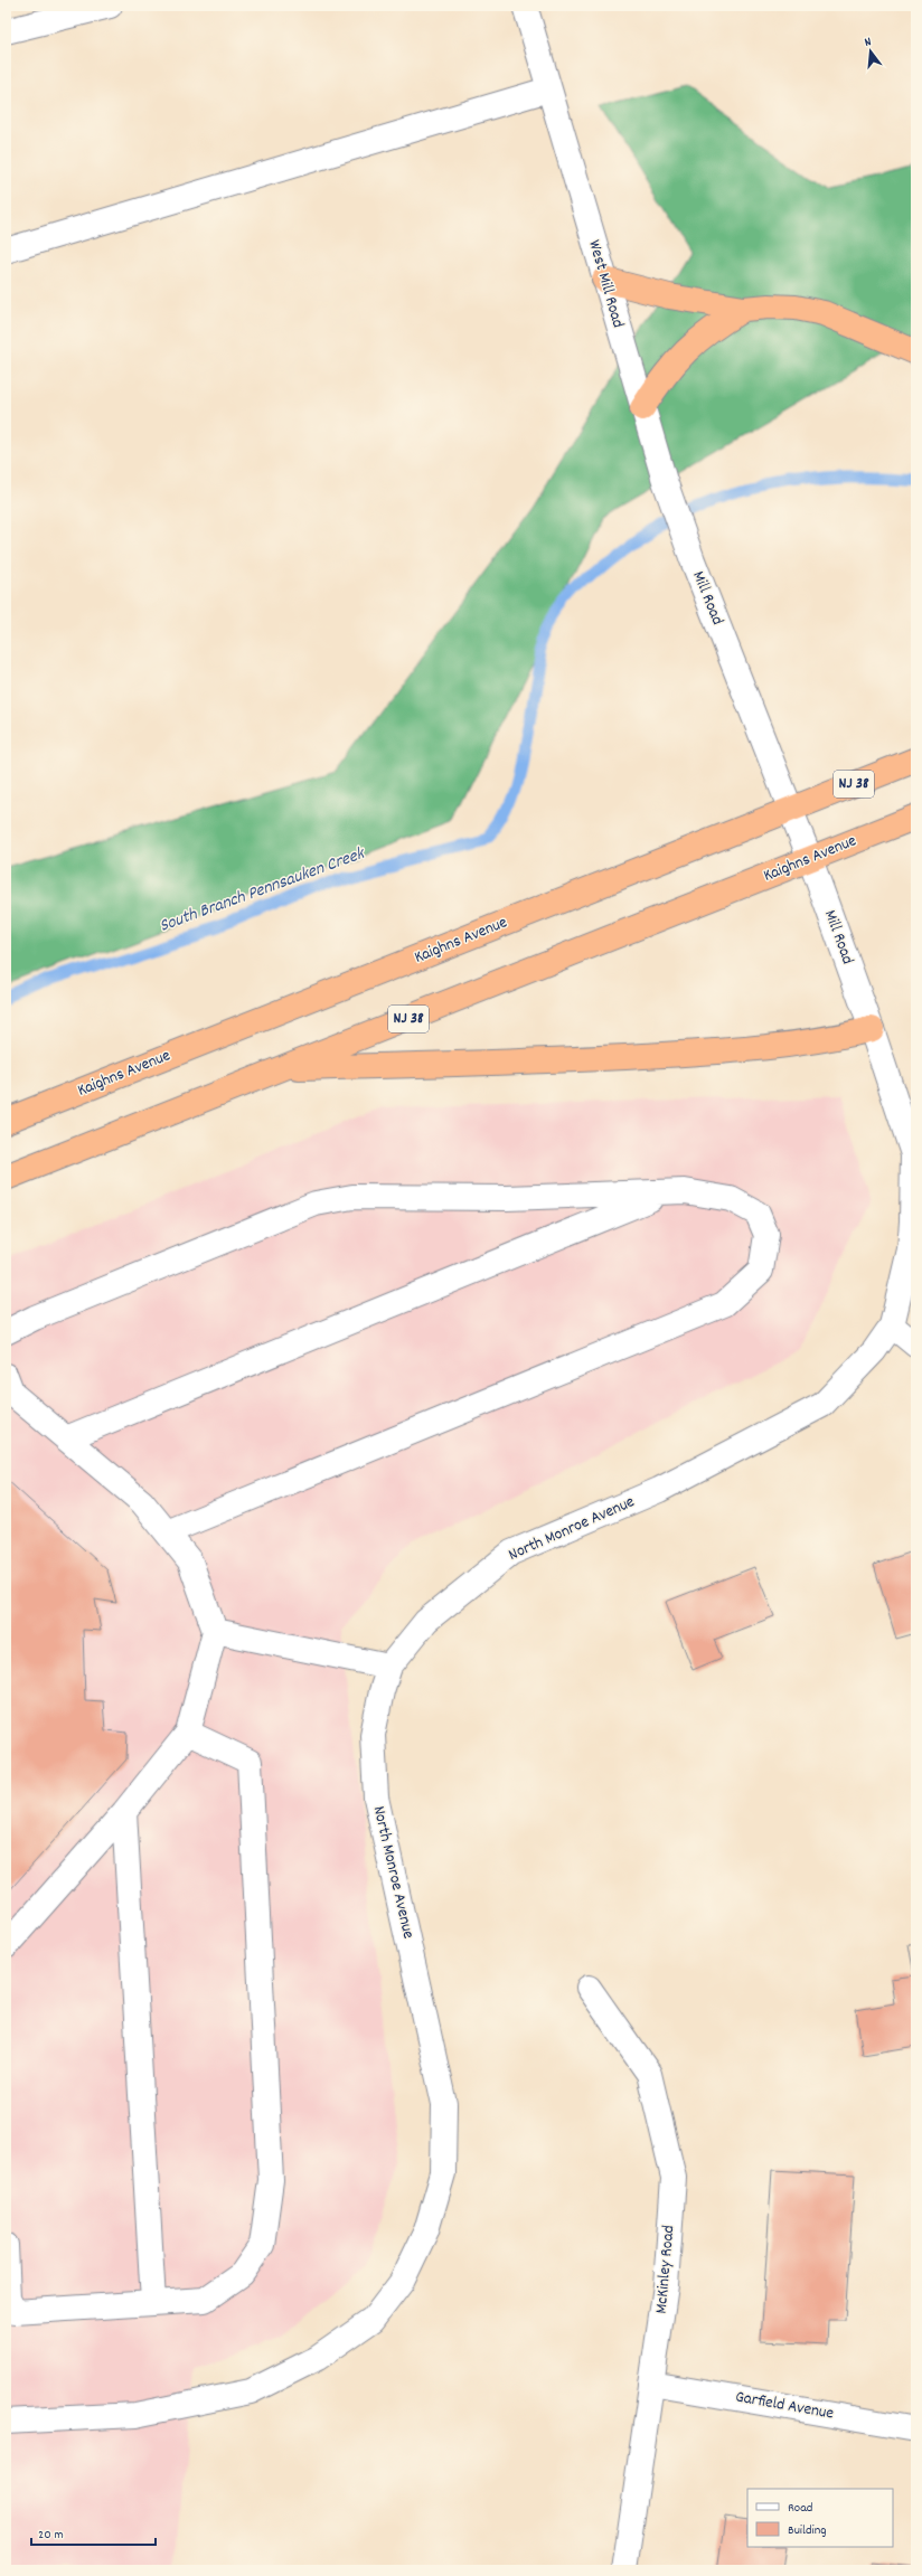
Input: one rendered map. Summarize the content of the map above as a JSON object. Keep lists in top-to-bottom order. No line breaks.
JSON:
{"streets":{"highway":["NJ 38","Kaighns Avenue"],"street":["West Mill Road","Mill Road","North Monroe Avenue","McKinley Road","Garfield Avenue"]},"crossings":[["West Mill Road","Mill Road"],["Mill Road","Kaighns Avenue"],["Mill Road","North Monroe Avenue"],["McKinley Road","Garfield Avenue"]],"water":["South Branch Pennsauken Creek"],"legend":["Road","Building"],"scale_bar":"20 m","north":"top"}
